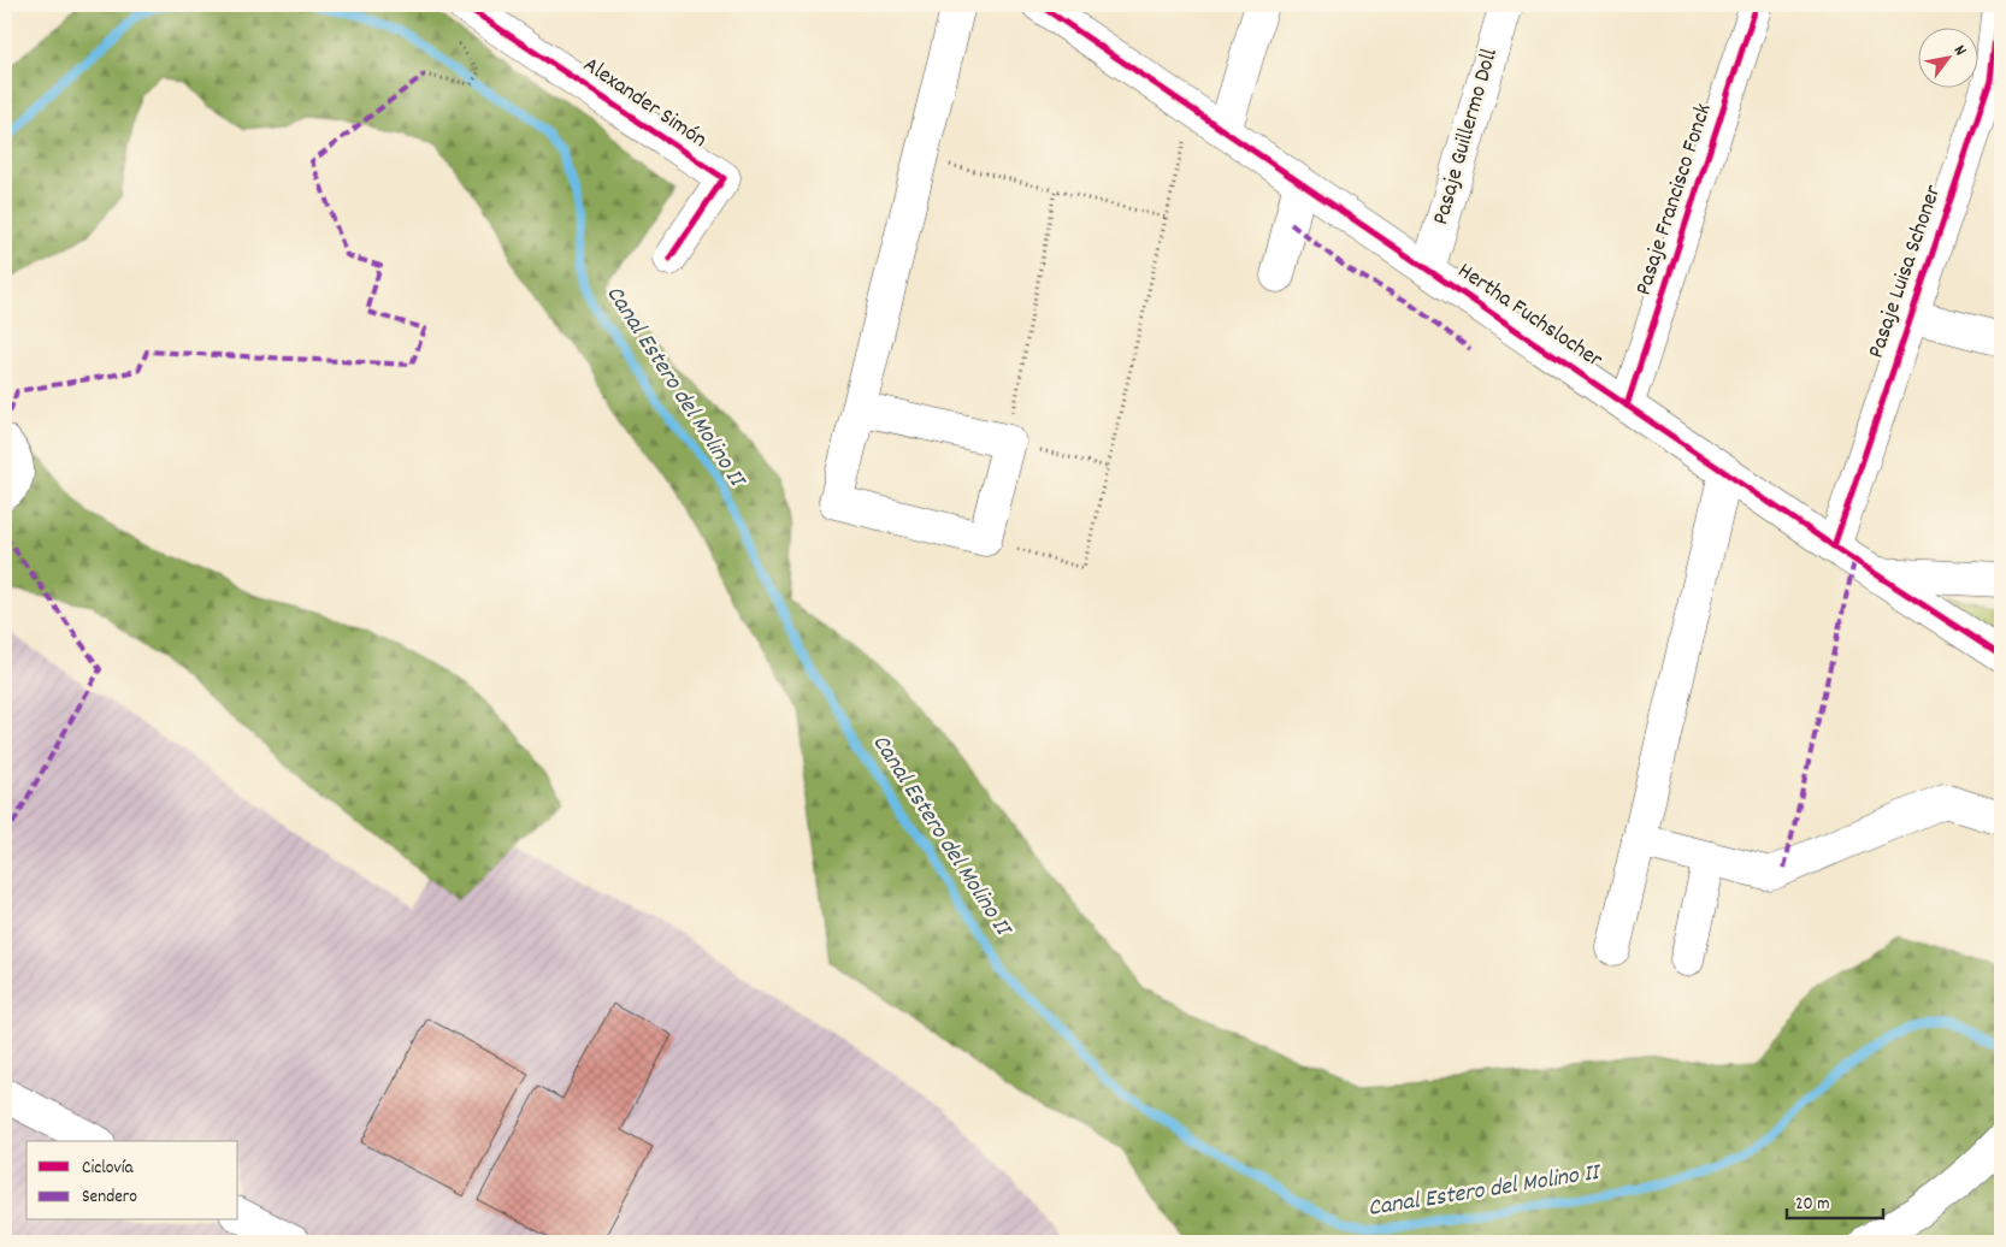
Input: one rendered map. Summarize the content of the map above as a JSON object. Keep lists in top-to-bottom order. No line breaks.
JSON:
{"streets":{"street":["Alexander Simón","Pasaje Guillermo Doll","Pasaje Francisco Fonck","Pasaje Luisa Schoner","Hertha Fuchslocher"]},"crossings":[["Pasaje Guillermo Doll","Hertha Fuchslocher"],["Pasaje Francisco Fonck","Hertha Fuchslocher"],["Pasaje Luisa Schoner","Hertha Fuchslocher"]],"water":["Canal Estero del Molino II"],"legend":["Ciclovía","Sendero"],"scale_bar":"20 m","north":"top right"}
